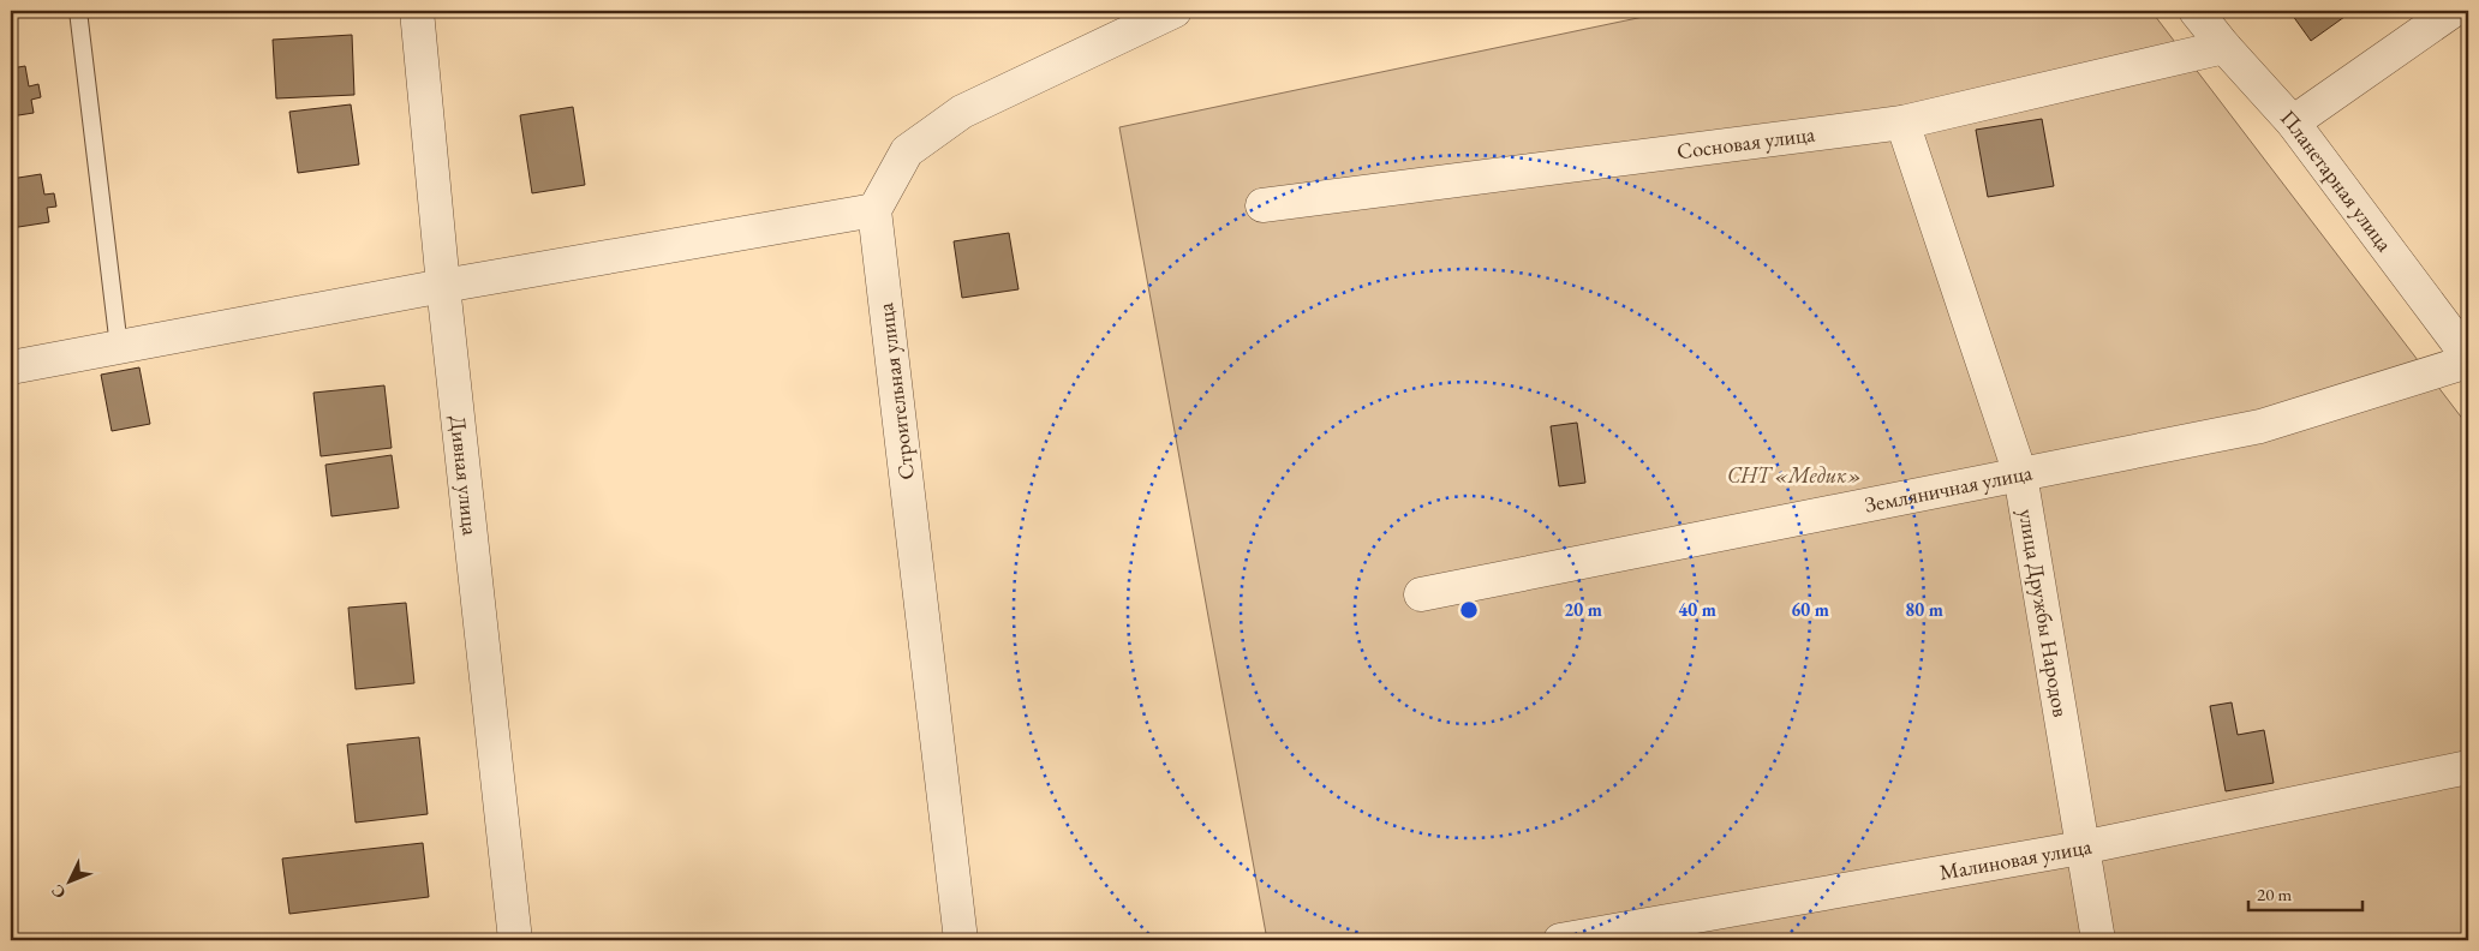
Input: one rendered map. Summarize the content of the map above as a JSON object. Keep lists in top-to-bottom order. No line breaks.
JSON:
{"streets":{"street":["Сосновая улица","Планетарная улица","Строительная улица","Дивная улица","Земляничная улица","улица Дружбы Народов","Малиновая улица"]},"crossings":[["Сосновая улица","Планетарная улица"],["Сосновая улица","улица Дружбы Народов"],["Земляничная улица","улица Дружбы Народов"],["улица Дружбы Народов","Малиновая улица"]],"parks":["СНТ «Медик»"],"scale_bar":"20 m","north":"bottom left","rings":["20 m","40 m","60 m","80 m"]}
